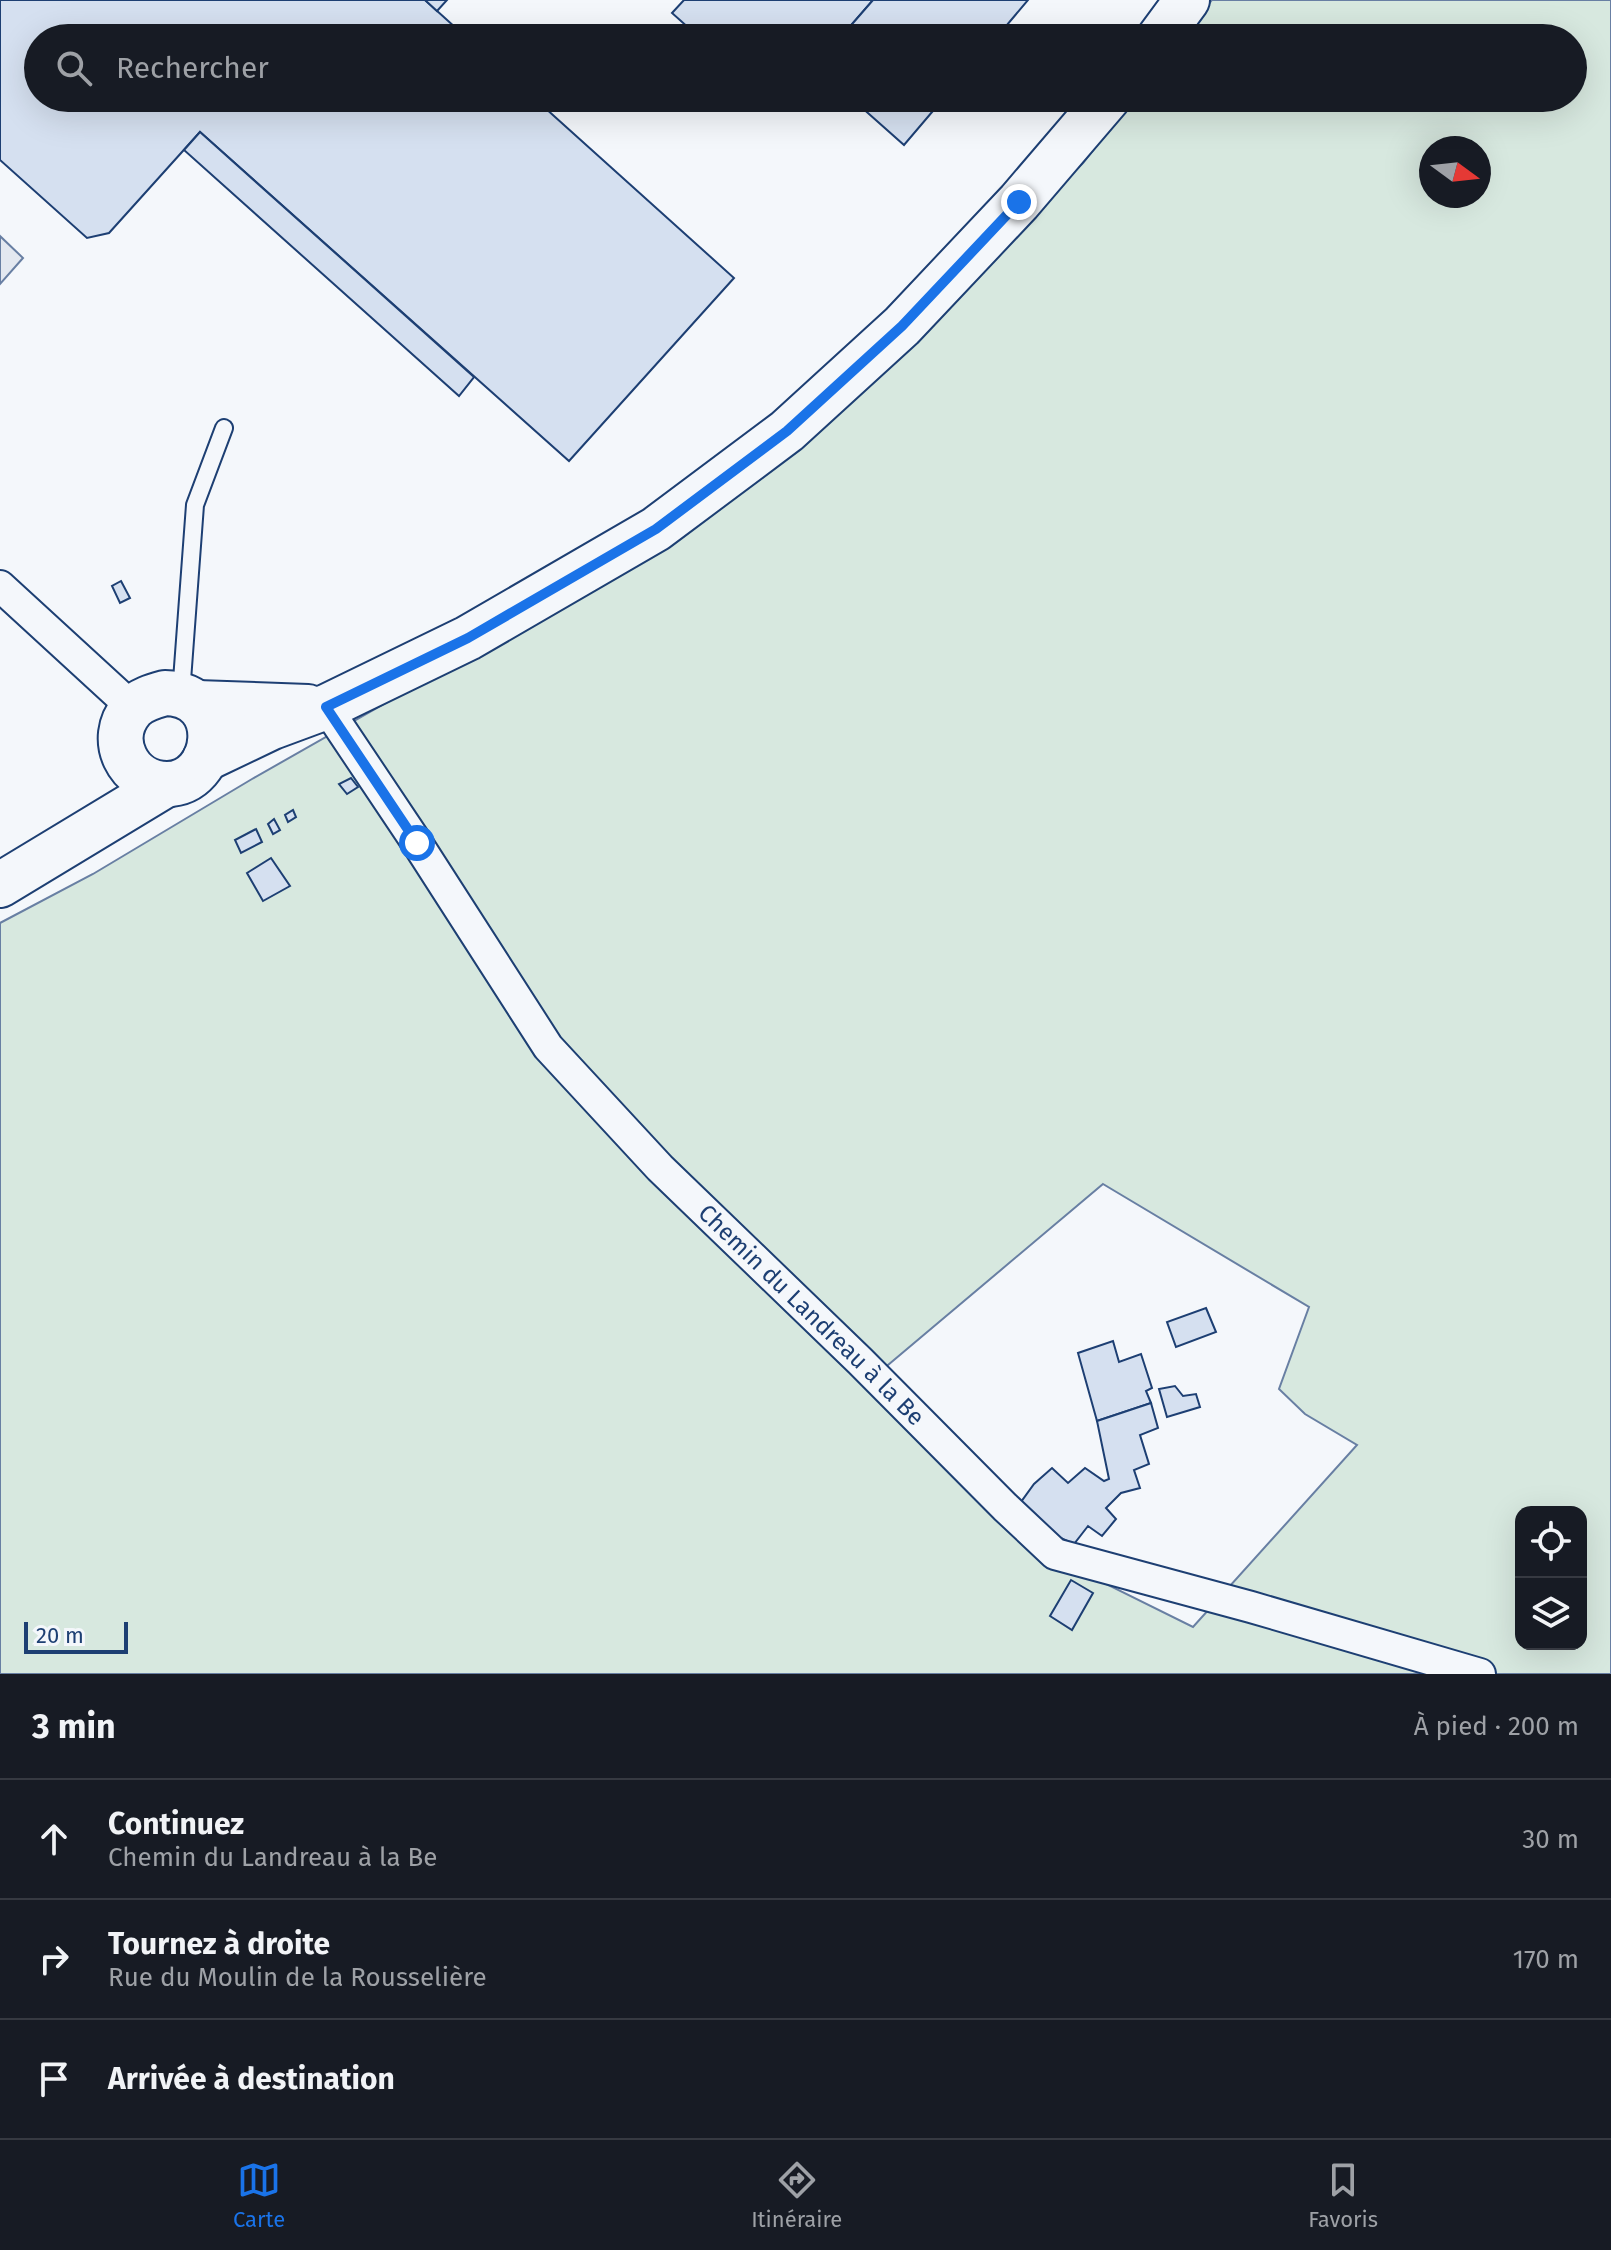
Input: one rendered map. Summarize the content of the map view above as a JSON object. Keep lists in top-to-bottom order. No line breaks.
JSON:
{"streets":{"street":["Chemin du Landreau à la Be"]},"scale_bar":"20 m","north":"right","page":{"search":"Rechercher","scale":"20 m","heading":["3 min","À pied · 200 m"],"list":[["Continuez","Chemin du Landreau à la Be","30 m"],["Tournez à droite","Rue du Moulin de la Rousselière","170 m"],"Arrivée à destination"],"nav":["Carte","Itinéraire","Favoris"]}}
